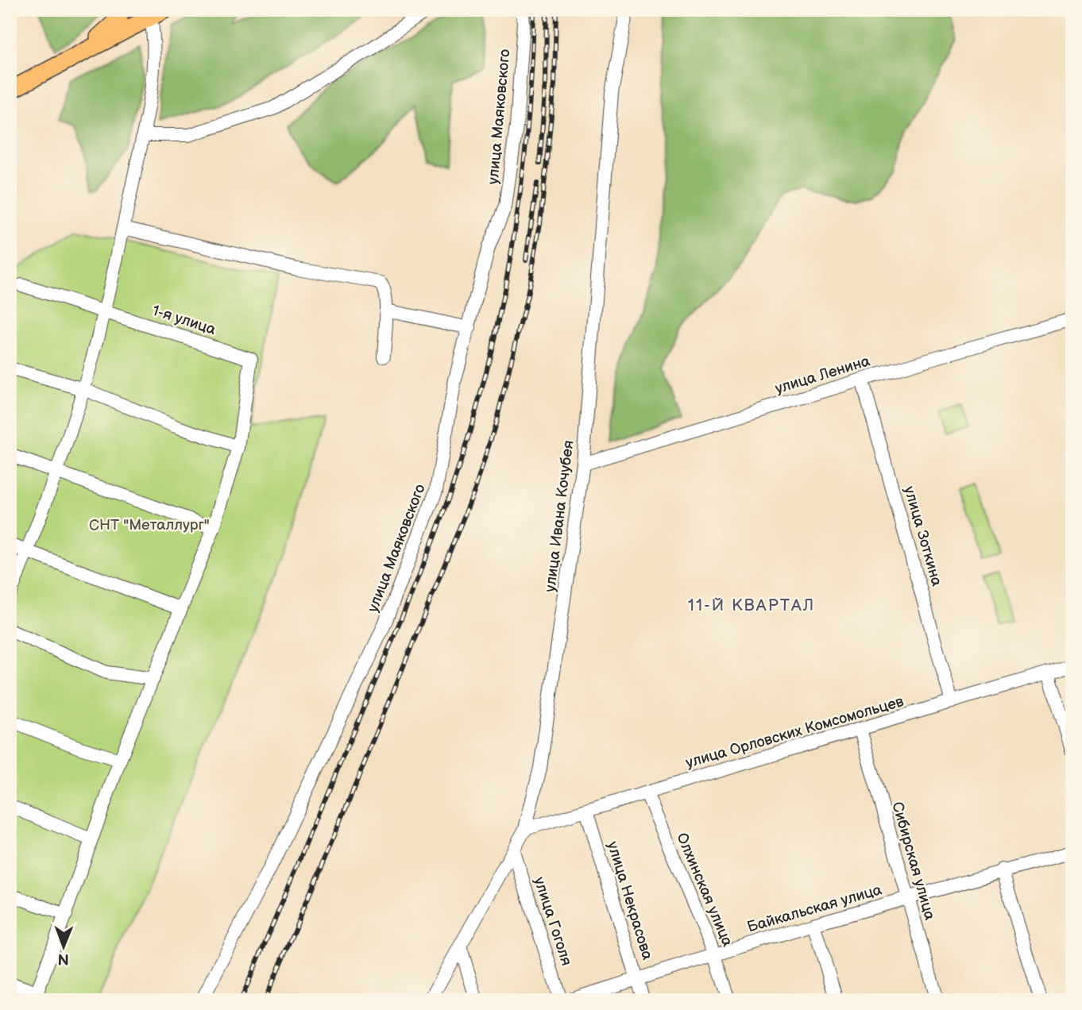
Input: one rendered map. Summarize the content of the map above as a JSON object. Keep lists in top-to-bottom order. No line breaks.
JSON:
{"streets":{"street":["улица Маяковского","1-я улица","улица Ленина","улица Ивана Кочубея","улица Зоткина","улица Орловских Комсомольцев","Сибирская улица","Олхинская улица","улица Некрасова","Байкальская улица","улица Гоголя"]},"crossings":[["улица Ленина","улица Ивана Кочубея"],["улица Ленина","улица Зоткина"],["улица Ивана Кочубея","улица Орловских Комсомольцев"],["улица Ивана Кочубея","улица Гоголя"],["улица Зоткина","улица Орловских Комсомольцев"],["улица Орловских Комсомольцев","Сибирская улица"],["улица Орловских Комсомольцев","Олхинская улица"],["улица Орловских Комсомольцев","улица Некрасова"],["Сибирская улица","Байкальская улица"],["Олхинская улица","Байкальская улица"],["улица Некрасова","Байкальская улица"]],"districts":["11-Й КВАРТАЛ"],"parks":["СНТ \"Металлург\""],"north":"bottom"}
